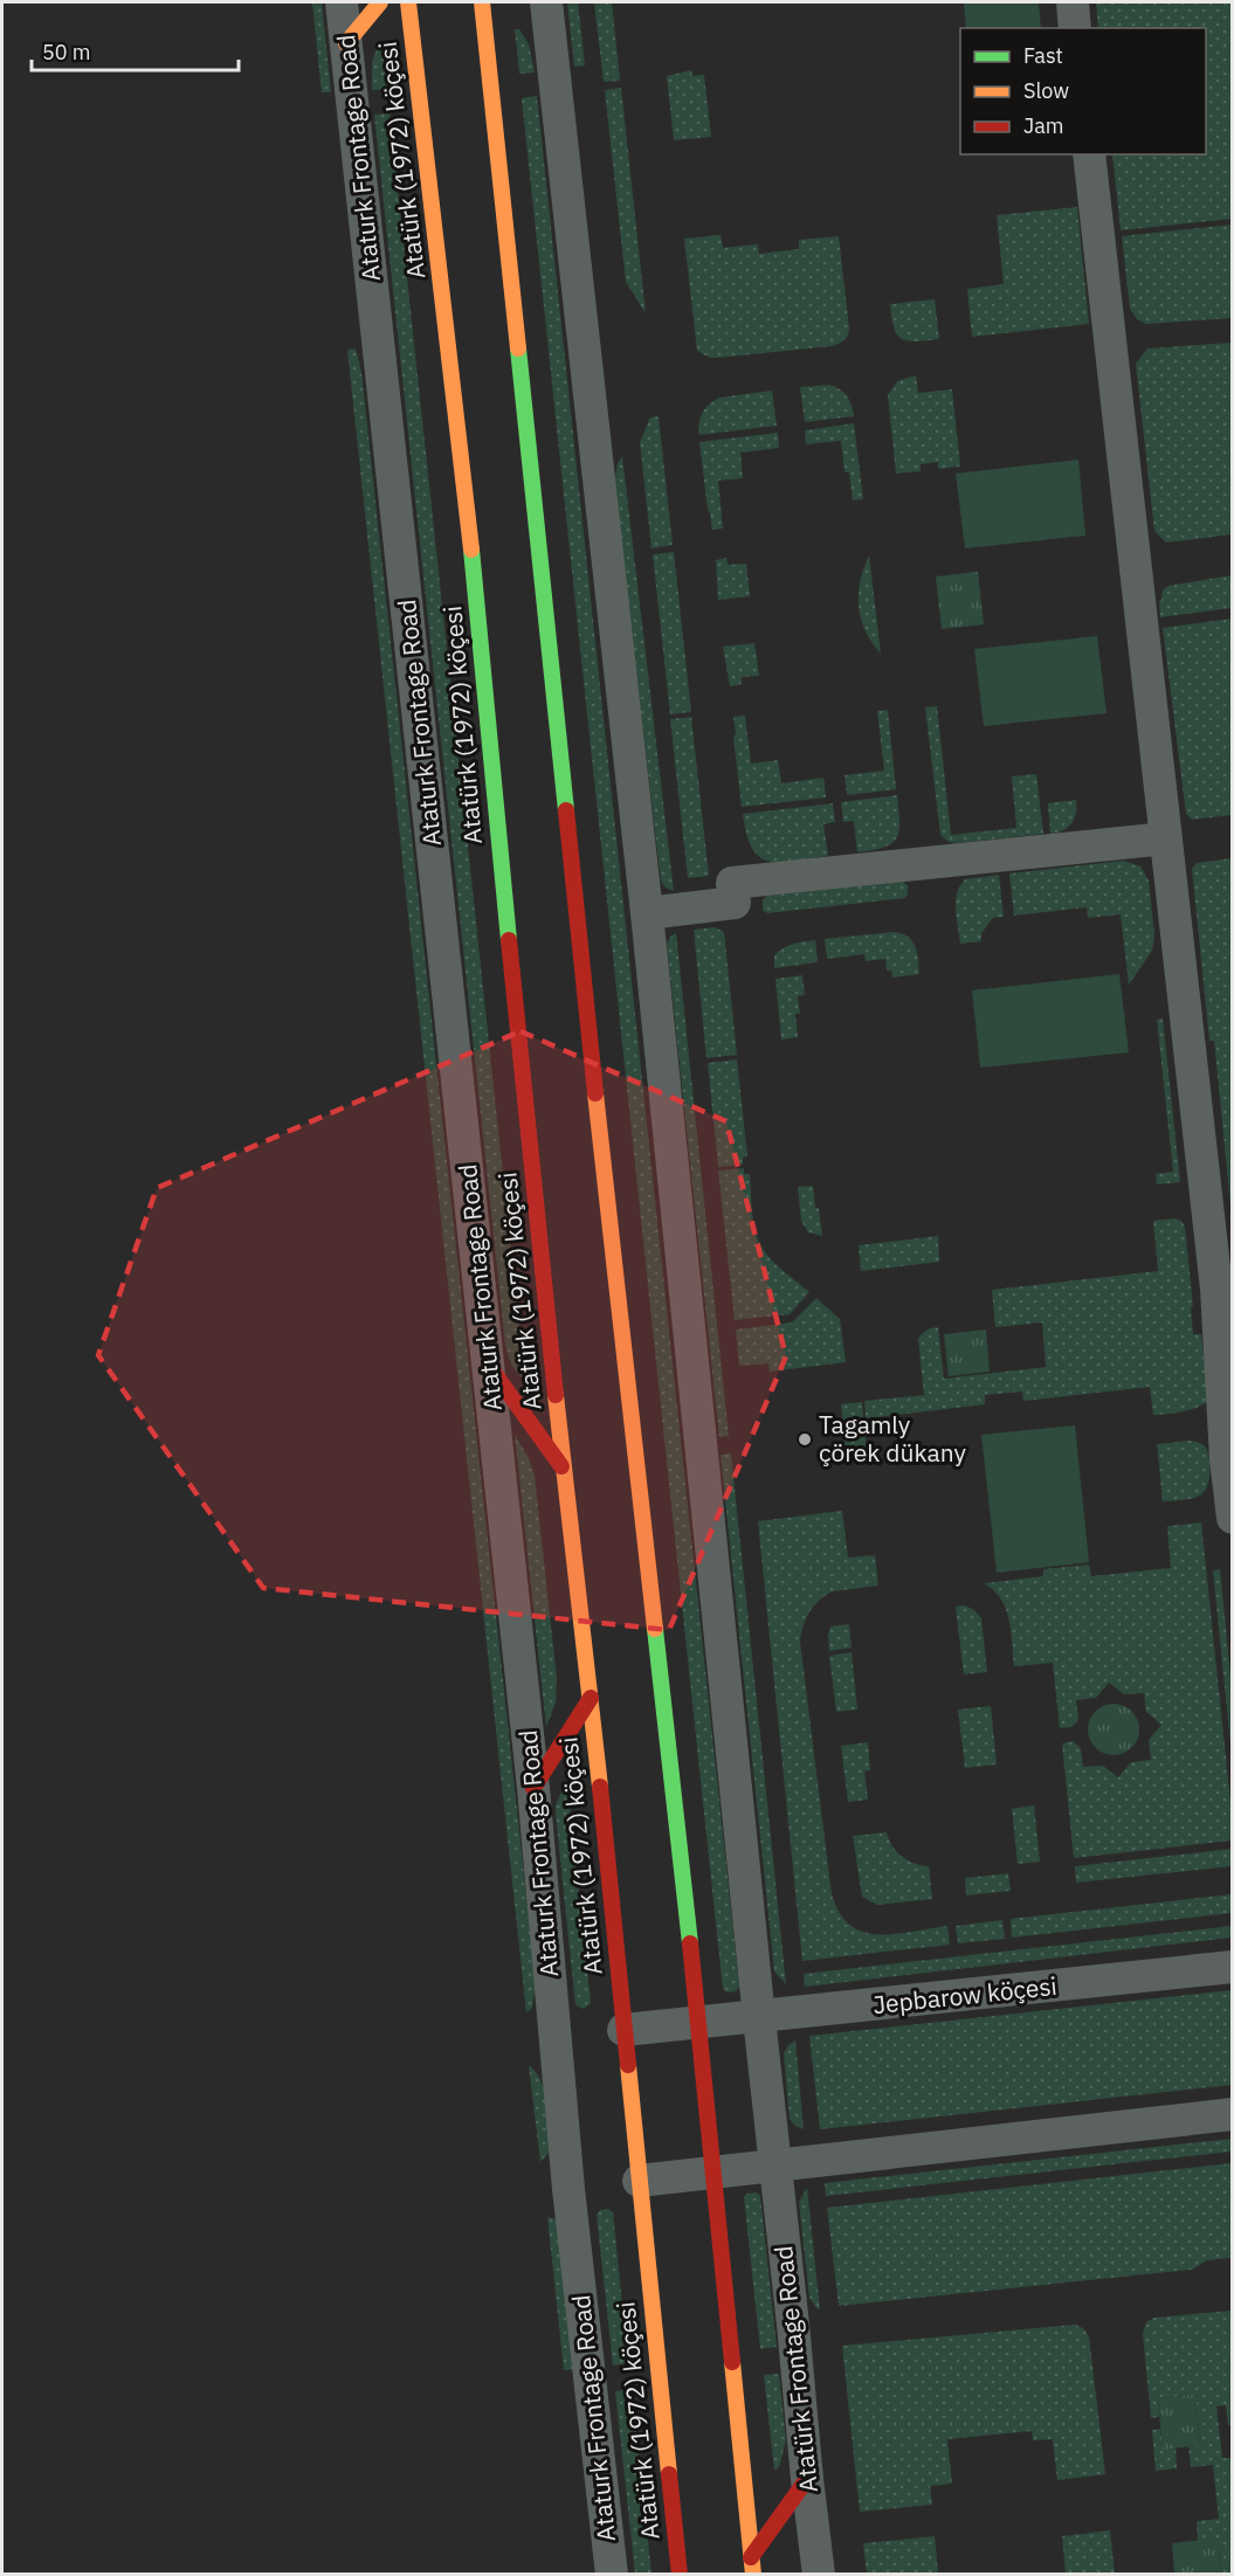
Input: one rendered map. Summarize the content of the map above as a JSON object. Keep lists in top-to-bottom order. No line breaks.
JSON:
{"streets":{"main road":["Atatürk (1972) köçesi"],"street":["Ataturk Frontage Road","Jepbarow köçesi","Atatürk Frontage Road"]},"crossings":[["Atatürk (1972) köçesi","Jepbarow köçesi"],["Jepbarow köçesi","Atatürk Frontage Road"]],"places":["Tagamly çörek dükany"],"legend":["Fast","Slow","Jam"],"scale_bar":"50 m"}
